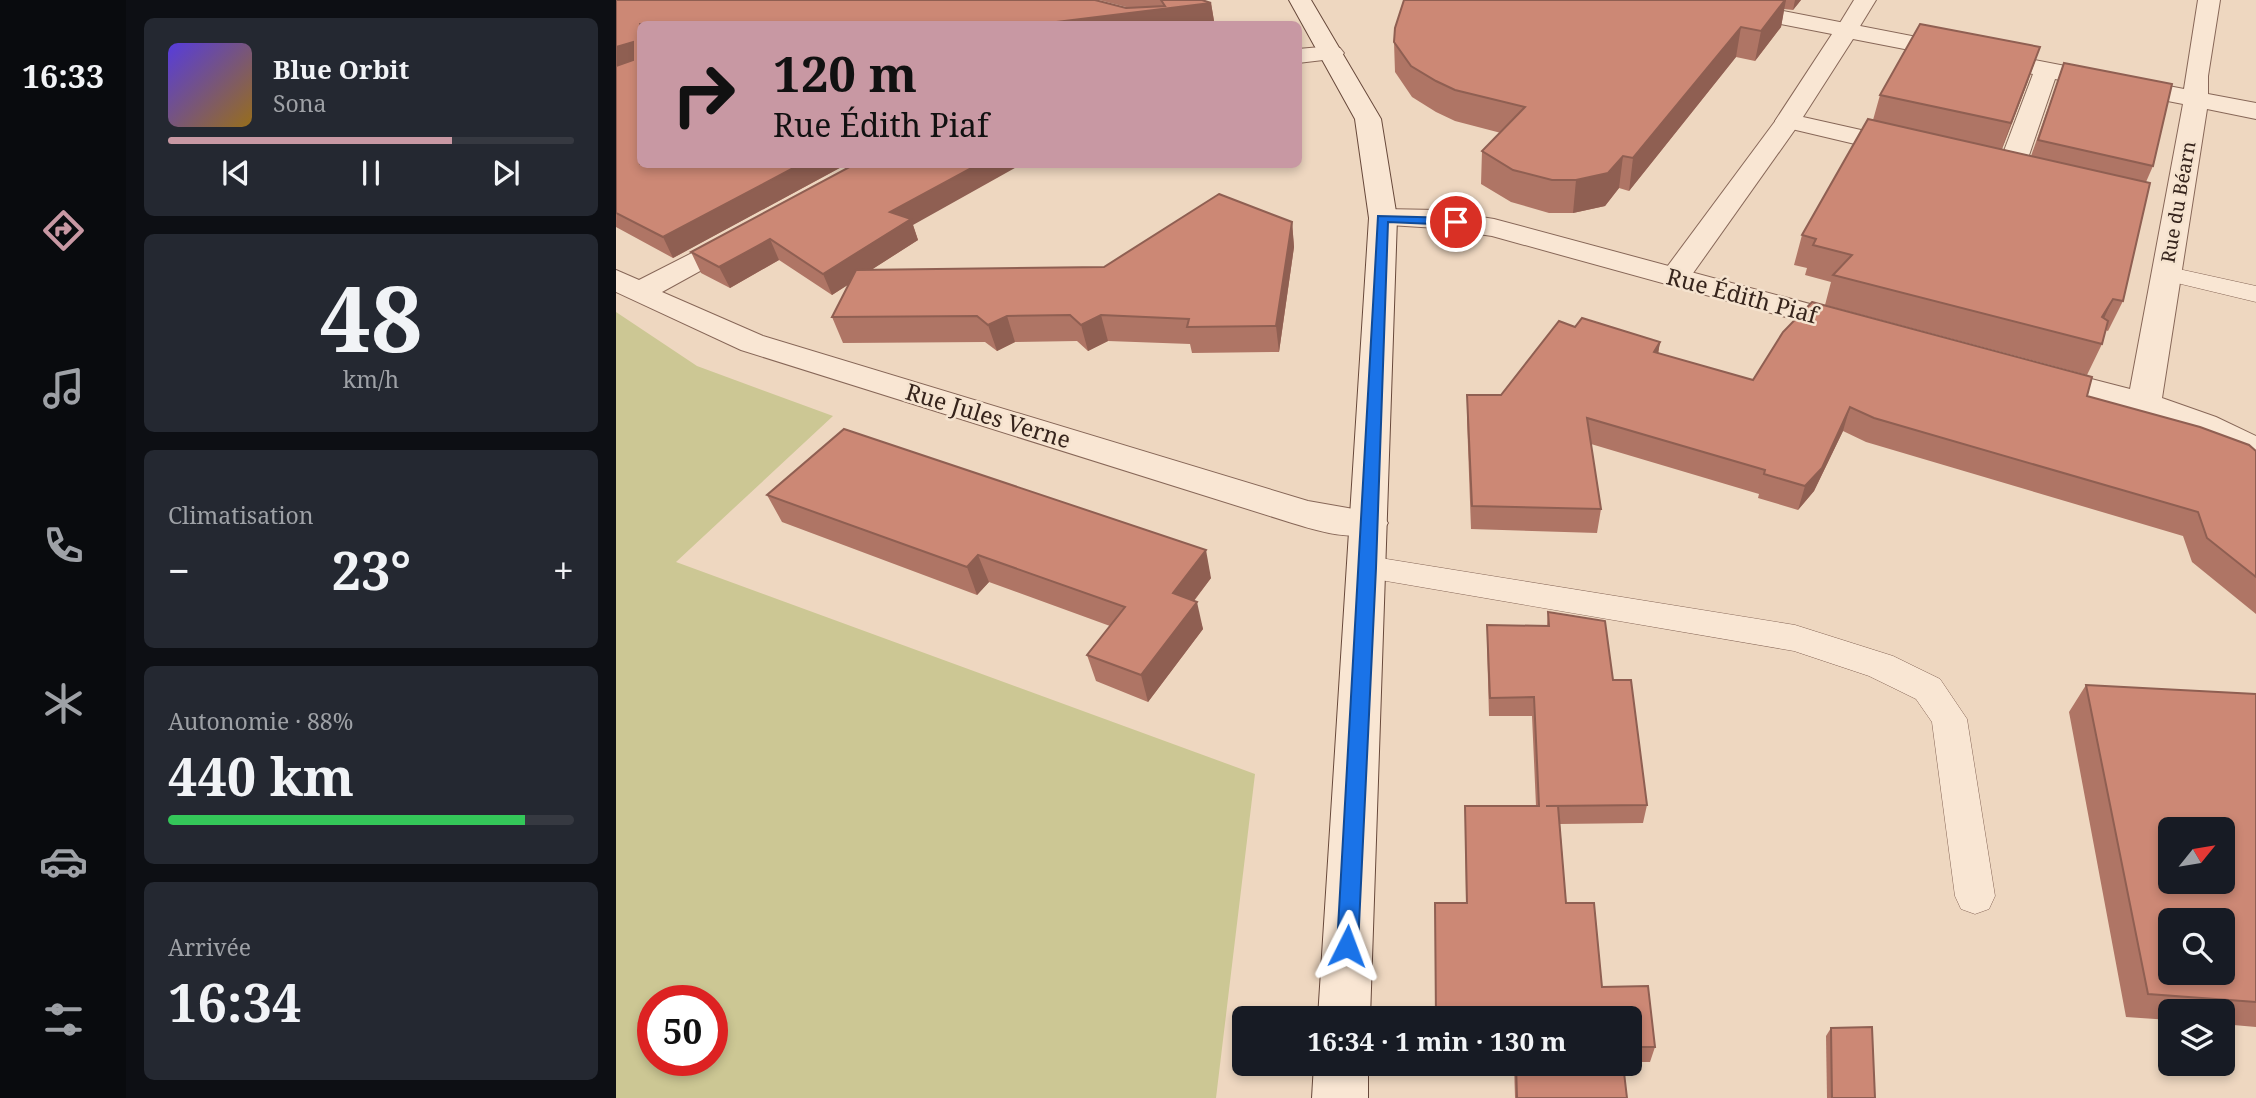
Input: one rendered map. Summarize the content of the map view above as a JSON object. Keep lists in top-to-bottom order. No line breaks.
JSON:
{"streets":{"street":["Rue du Béarn","Rue Édith Piaf","Rue Jules Verne"]},"north":"top right","page":{"tabs":"16:33","turn":["120 m","Rue Édith Piaf"],"song":["Blue Orbit","Sona"],"tile":[["48","km/h"],"Climatisation",["Autonomie · 88%","440 km"],["Arrivée","16:34"]],"heat":["−","23°","+"],"limit":"50","trip":"16:34 · 1 min · 130 m"}}
